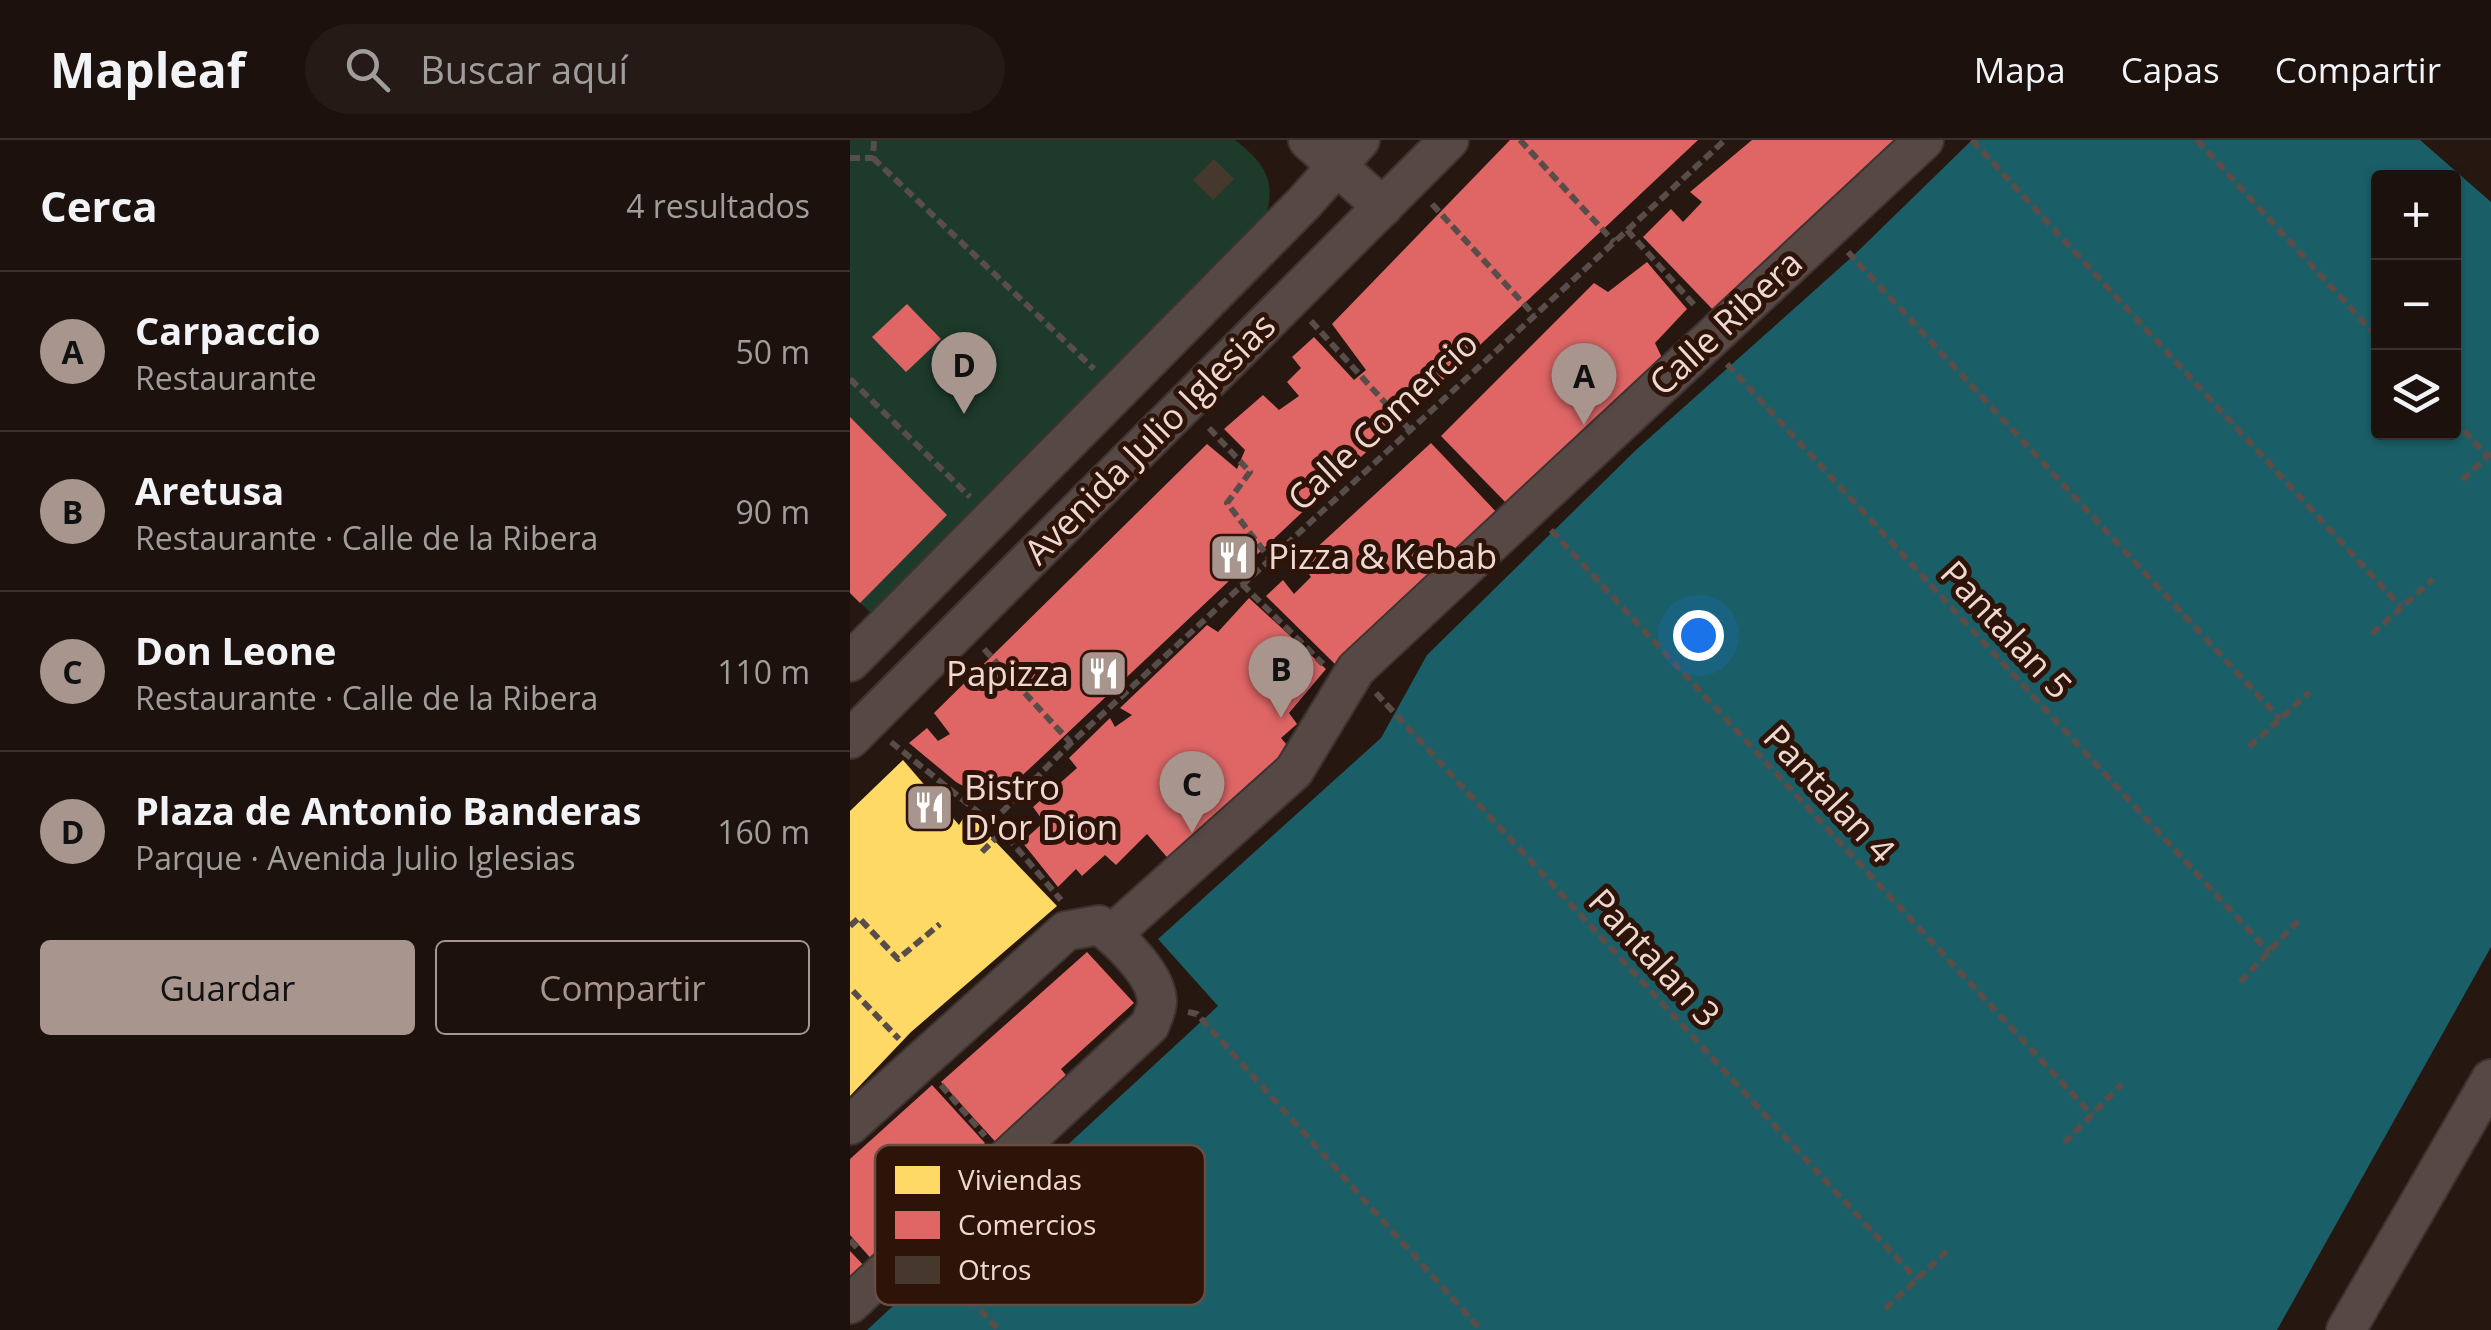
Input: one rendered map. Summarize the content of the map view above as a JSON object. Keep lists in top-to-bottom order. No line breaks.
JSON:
{"streets":{"street":["Calle Ribera","Avenida Julio Iglesias"],"path":["Calle Comercio","Pantalan 5","Pantalan 4","Pantalan 3"]},"crossings":[["Calle Ribera","Pantalan 5"],["Calle Ribera","Pantalan 4"],["Calle Ribera","Pantalan 3"],["Calle Comercio","Pantalan 5"],["Calle Comercio","Pantalan 3"]],"places":{"restaurant":["Pizza & Kebab","Papizza","Bistro D'or Dion"]},"legend":["Viviendas","Comercios","Otros"],"page":{"header":"Mapleaf","search":"Buscar aquí","nav":["Mapa","Capas","Compartir"],"heading":["Cerca","4 resultados"],"map_buttons":["+","−"],"list":[{"mark":"A","name":"Carpaccio","note":"Restaurante","value":"50 m"},{"mark":"B","name":"Aretusa","note":"Restaurante · Calle de la Ribera","value":"90 m"},{"mark":"C","name":"Don Leone","note":"Restaurante · Calle de la Ribera","value":"110 m"},{"mark":"D","name":"Plaza de Antonio Banderas","note":"Parque · Avenida Julio Iglesias","value":"160 m"}],"pins":["D","A","B","C"],"buttons":["Guardar","Compartir"]}}
